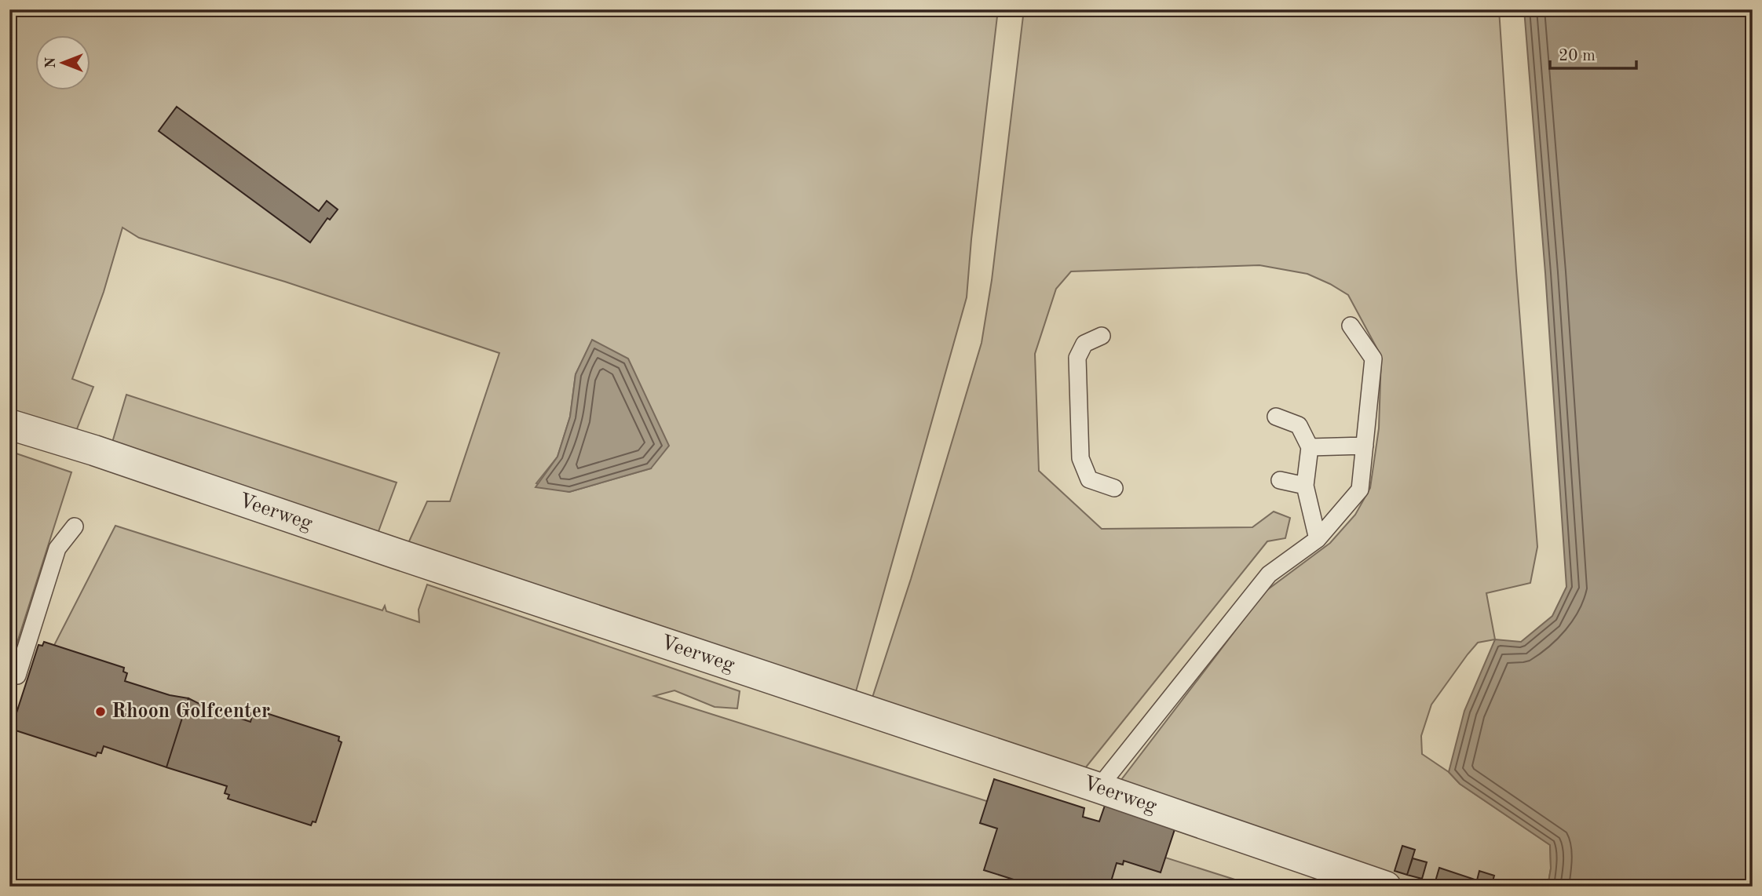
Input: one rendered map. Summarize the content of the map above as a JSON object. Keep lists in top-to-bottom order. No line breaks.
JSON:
{"streets":{"street":["Veerweg"]},"places":["Rhoon Golfcenter"],"scale_bar":"20 m","north":"left"}
